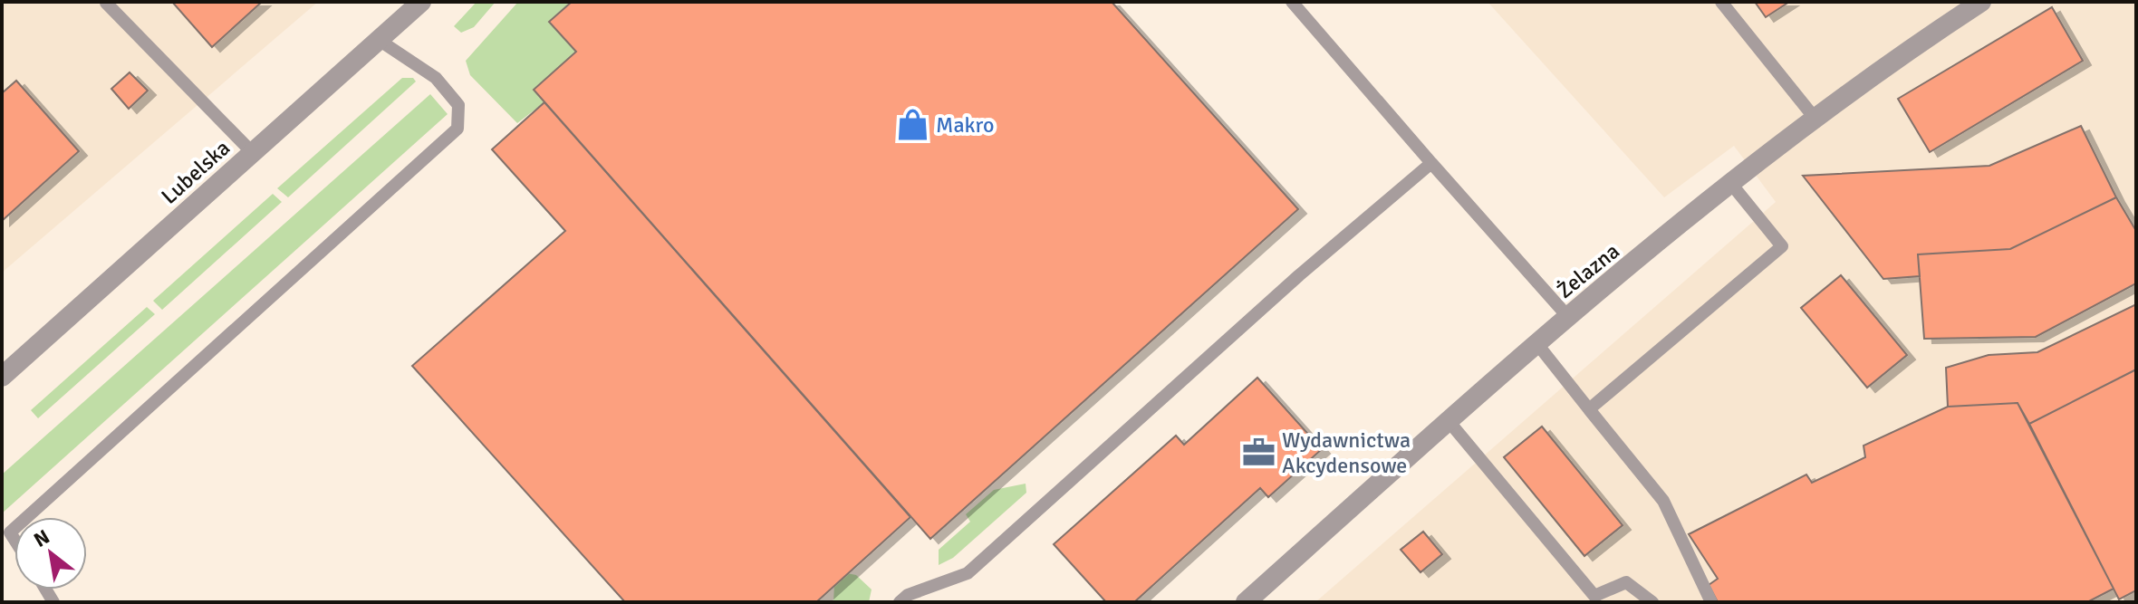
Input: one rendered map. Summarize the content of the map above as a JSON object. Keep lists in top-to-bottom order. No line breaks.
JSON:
{"streets":{"street":["Lubelska","Żelazna"]},"places":{"shop":["Makro"],"office":["Wydawnictwa Akcydensowe"]},"north":"top left"}
